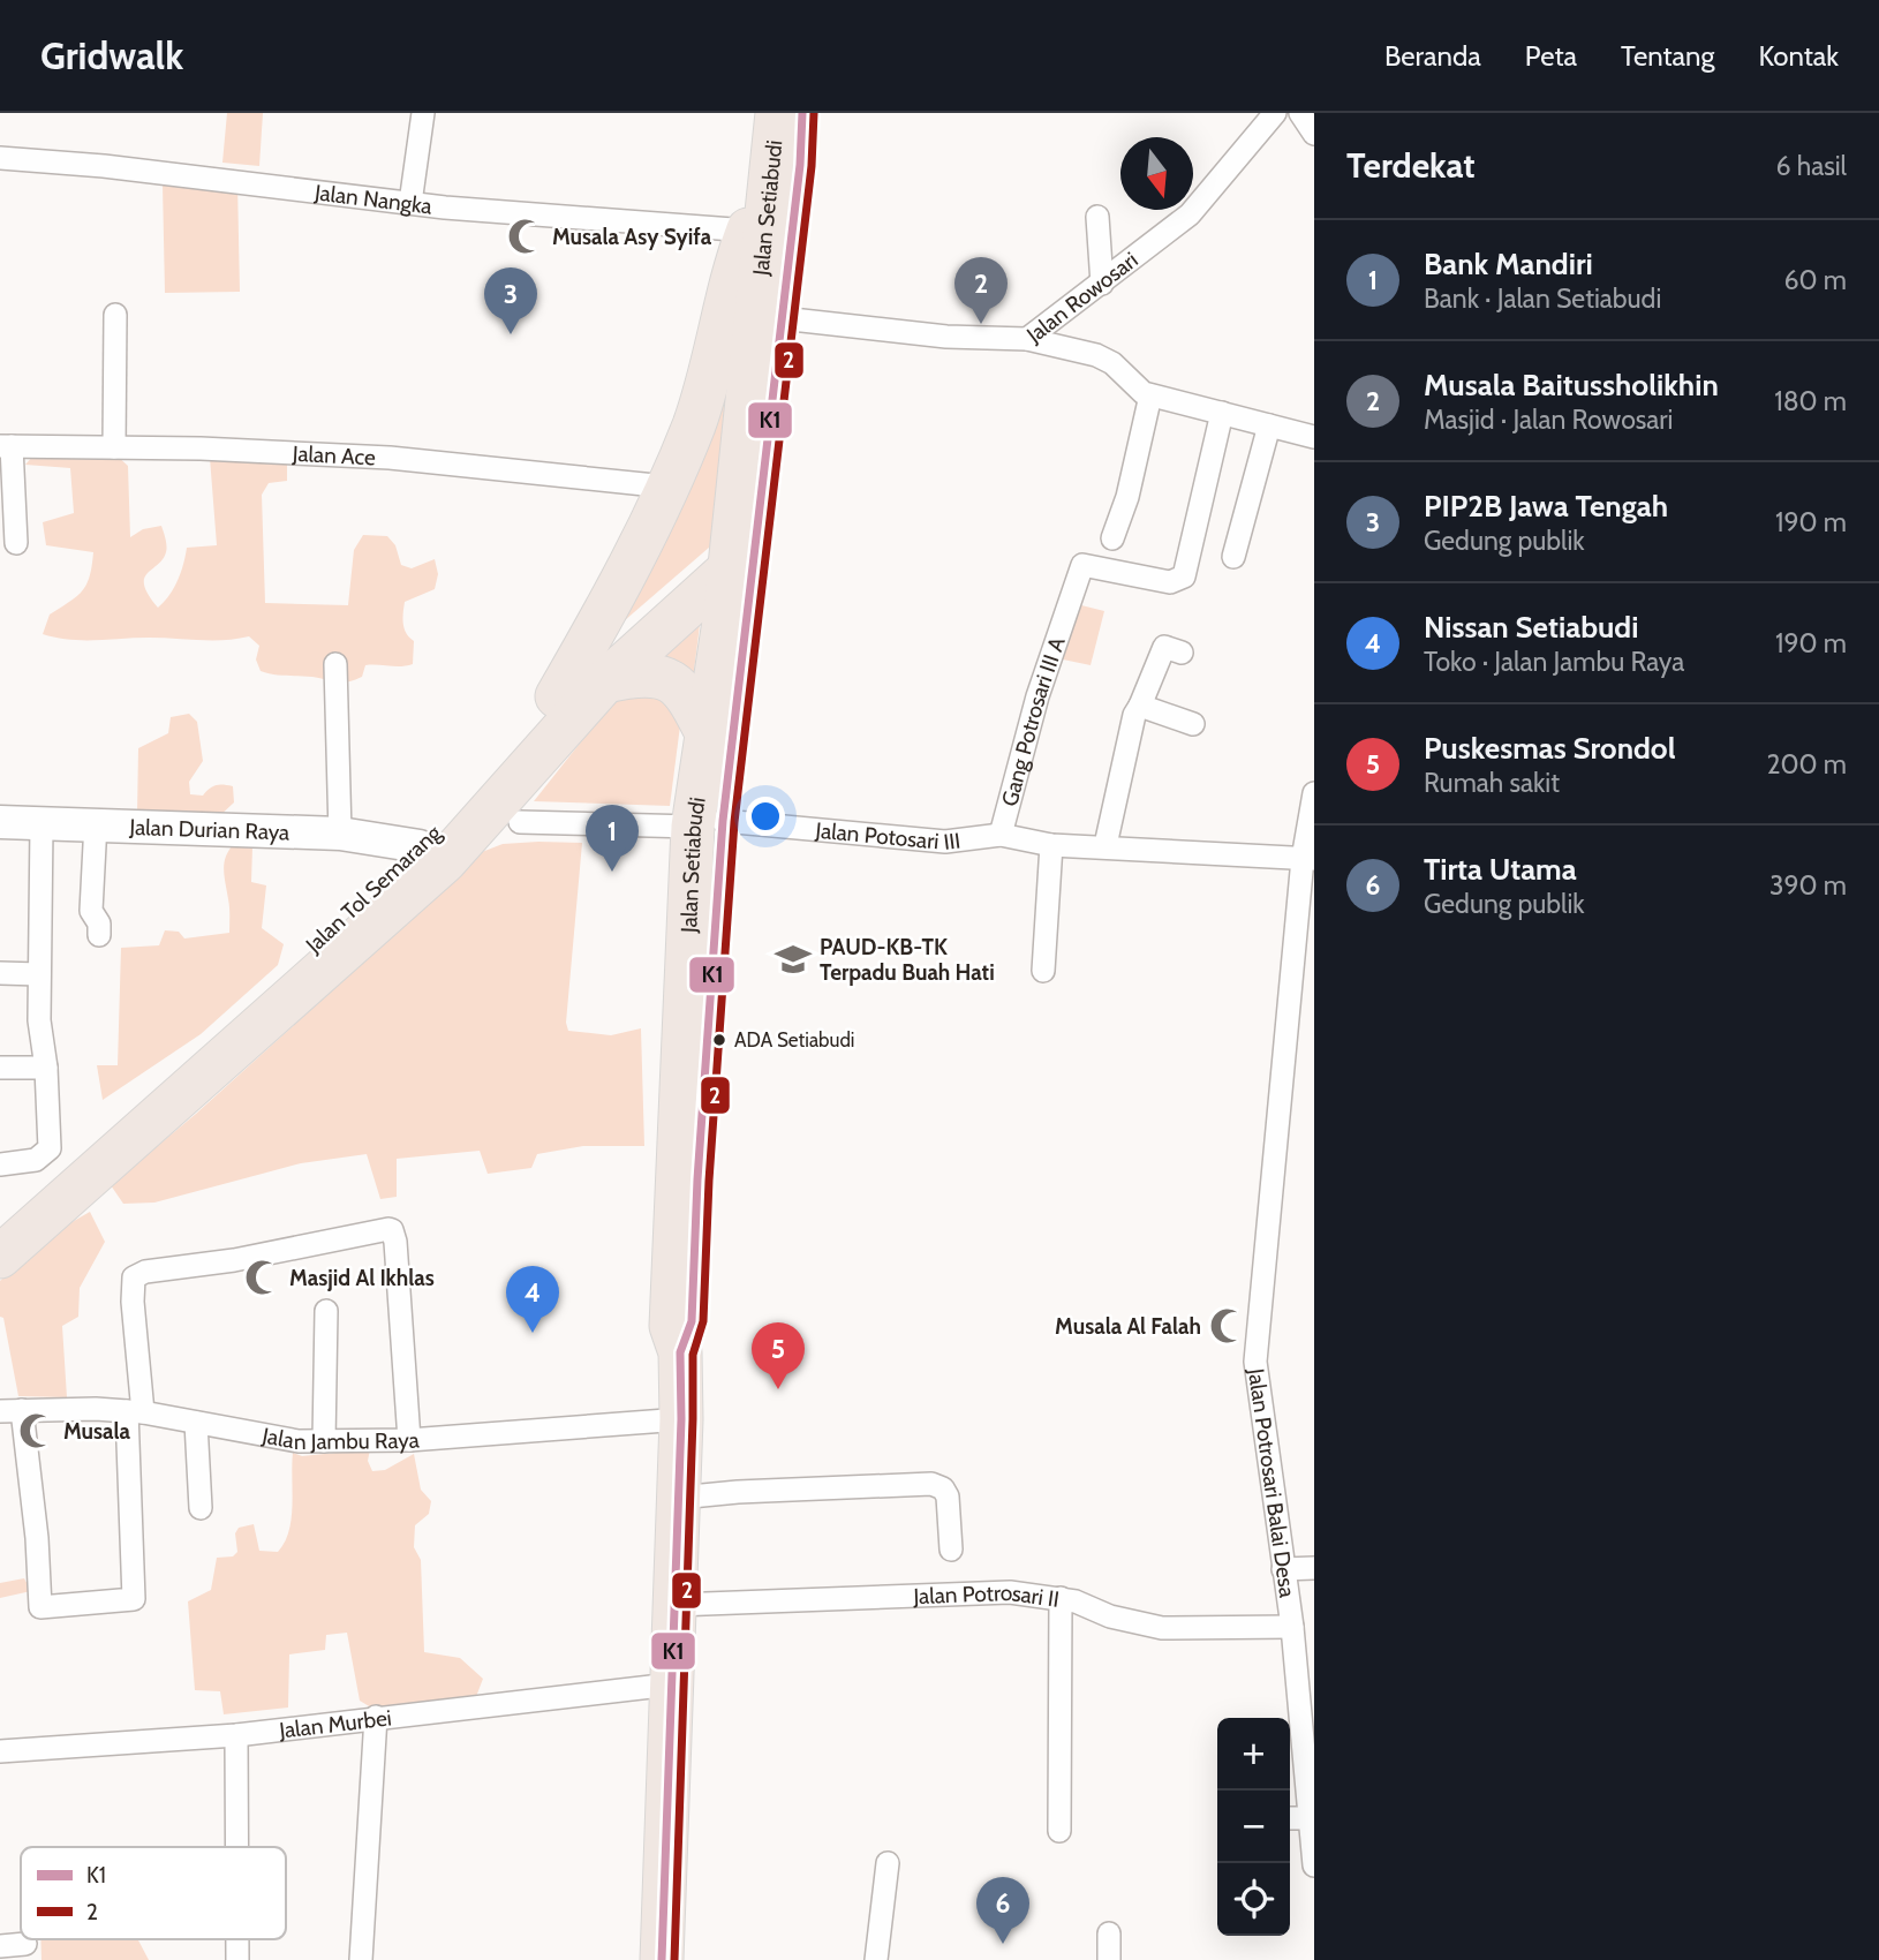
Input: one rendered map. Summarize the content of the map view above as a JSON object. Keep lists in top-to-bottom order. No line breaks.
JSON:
{"streets":{"highway":["Jalan Setiabudi","Jalan Tol Semarang"],"main road":["Jalan Durian Raya"],"street":["Jalan Nangka","Jalan Rowosari","Jalan Ace","Gang Potrosari III A","Jalan Potosari III","Jalan Jambu Raya","Jalan Potrosari Balai Desa","Jalan Potrosari II","Jalan Murbei"]},"crossings":[["Jalan Setiabudi","Jalan Rowosari"],["Jalan Setiabudi","Jalan Potosari III"],["Jalan Setiabudi","Jalan Tol Semarang"],["Jalan Setiabudi","Jalan Jambu Raya"],["Jalan Setiabudi","Jalan Potrosari II"],["Jalan Setiabudi","Jalan Murbei"],["Gang Potrosari III A","Jalan Potosari III"],["Jalan Durian Raya","Jalan Tol Semarang"],["Jalan Potosari III","Jalan Potrosari Balai Desa"],["Jalan Potrosari Balai Desa","Jalan Potrosari II"]],"places":{"mosque":["Musala Asy Syifa","Masjid Al Ikhlas","Musala Al Falah","Musala"],"school or university":["PAUD-KB-TK Terpadu Buah Hati"],"other":["ADA Setiabudi"]},"lines":["transit line K1","transit line 2"],"legend":["K1","2"],"north":"bottom","page":{"header":"Gridwalk","nav":["Beranda","Peta","Tentang","Kontak"],"heading":["Terdekat","6 hasil"],"list":[{"mark":"1","name":"Bank Mandiri","note":"Bank · Jalan Setiabudi","value":"60 m"},{"mark":"2","name":"Musala Baitussholikhin","note":"Masjid · Jalan Rowosari","value":"180 m"},{"mark":"3","name":"PIP2B Jawa Tengah","note":"Gedung publik","value":"190 m"},{"mark":"4","name":"Nissan Setiabudi","note":"Toko · Jalan Jambu Raya","value":"190 m"},{"mark":"5","name":"Puskesmas Srondol","note":"Rumah sakit","value":"200 m"},{"mark":"6","name":"Tirta Utama","note":"Gedung publik","value":"390 m"}],"pins":["2","3","1","4","5","6"],"map_buttons":["+","−"]}}
